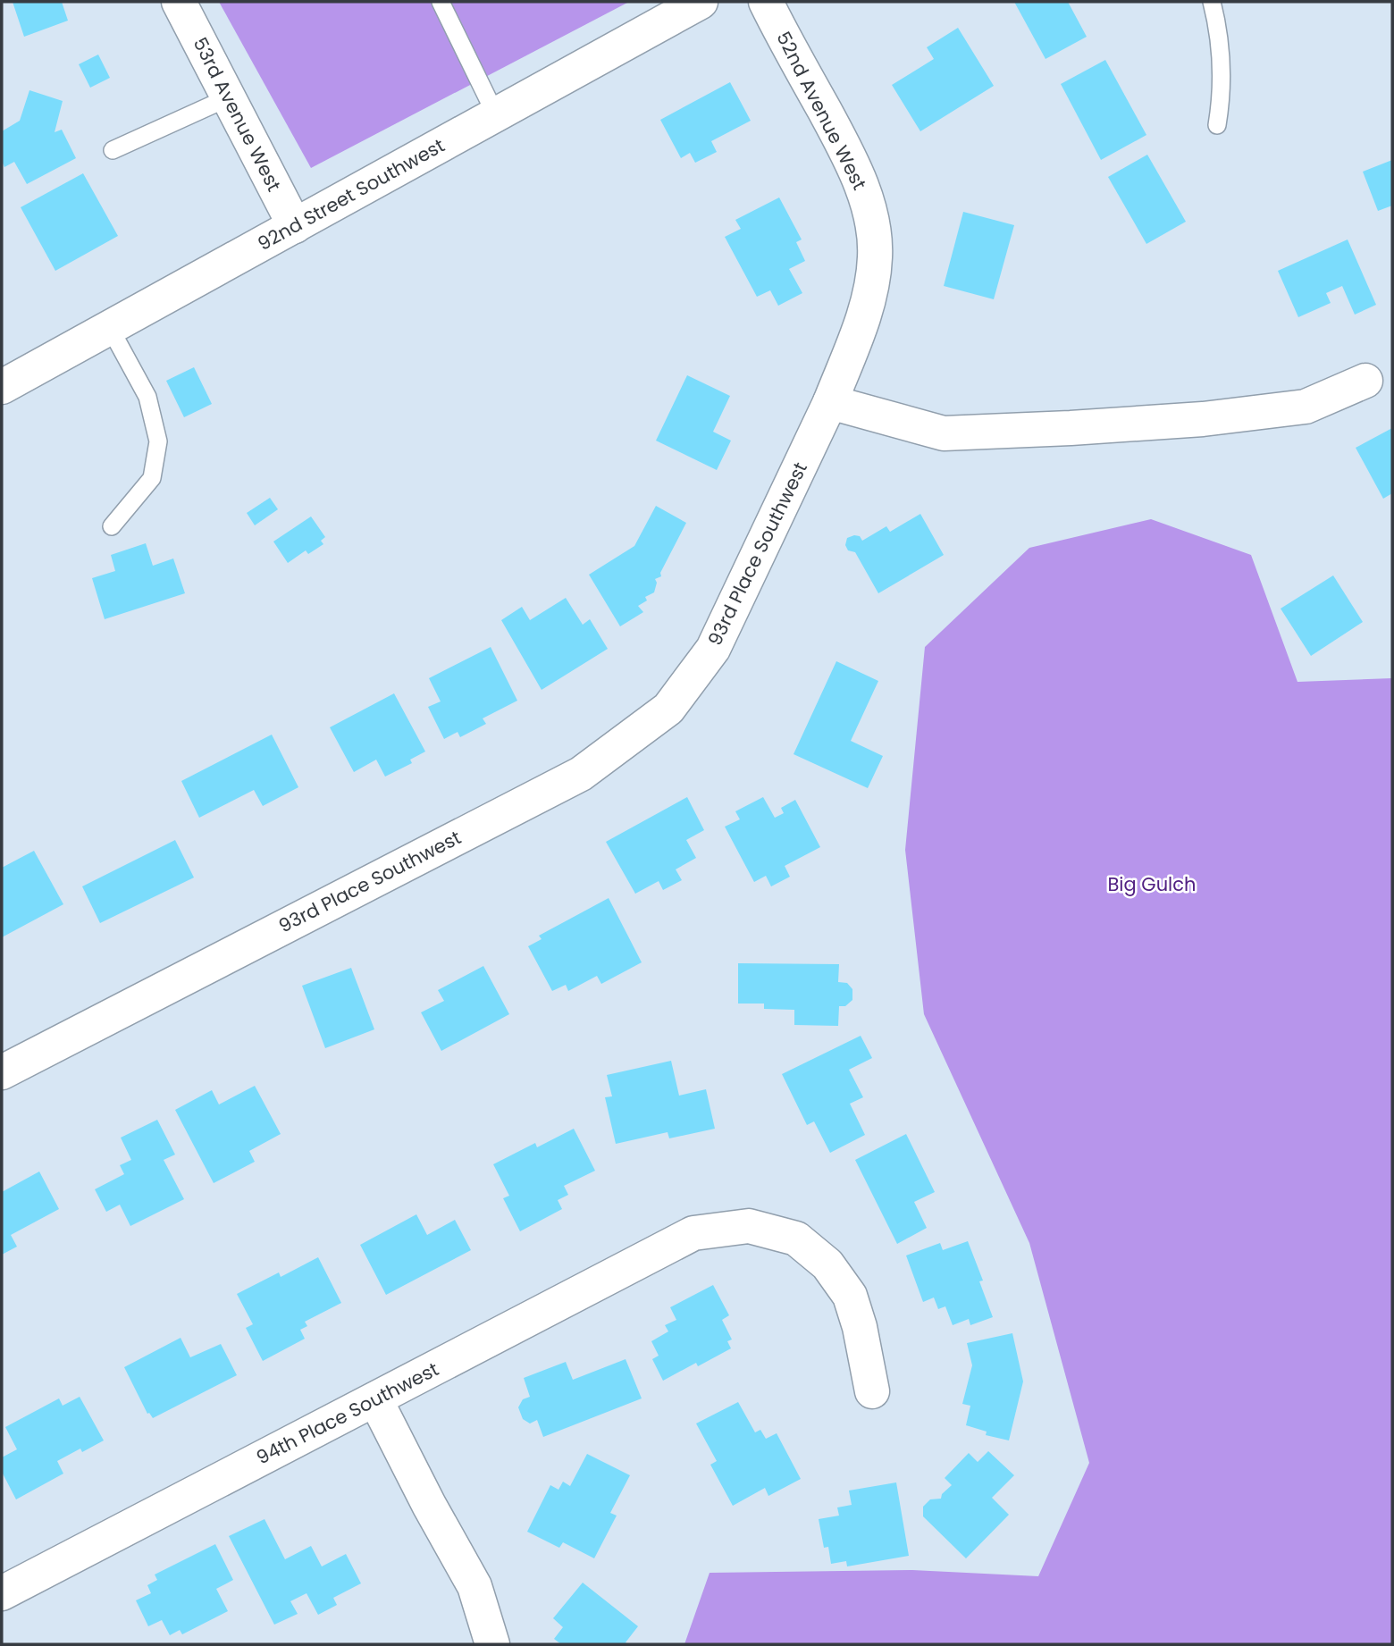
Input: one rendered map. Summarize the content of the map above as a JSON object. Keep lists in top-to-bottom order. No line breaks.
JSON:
{"streets":{"street":["52nd Avenue West","53rd Avenue West","92nd Street Southwest","93rd Place Southwest","94th Place Southwest"]},"crossings":[["52nd Avenue West","93rd Place Southwest"],["53rd Avenue West","92nd Street Southwest"]],"parks":["Big Gulch"]}
